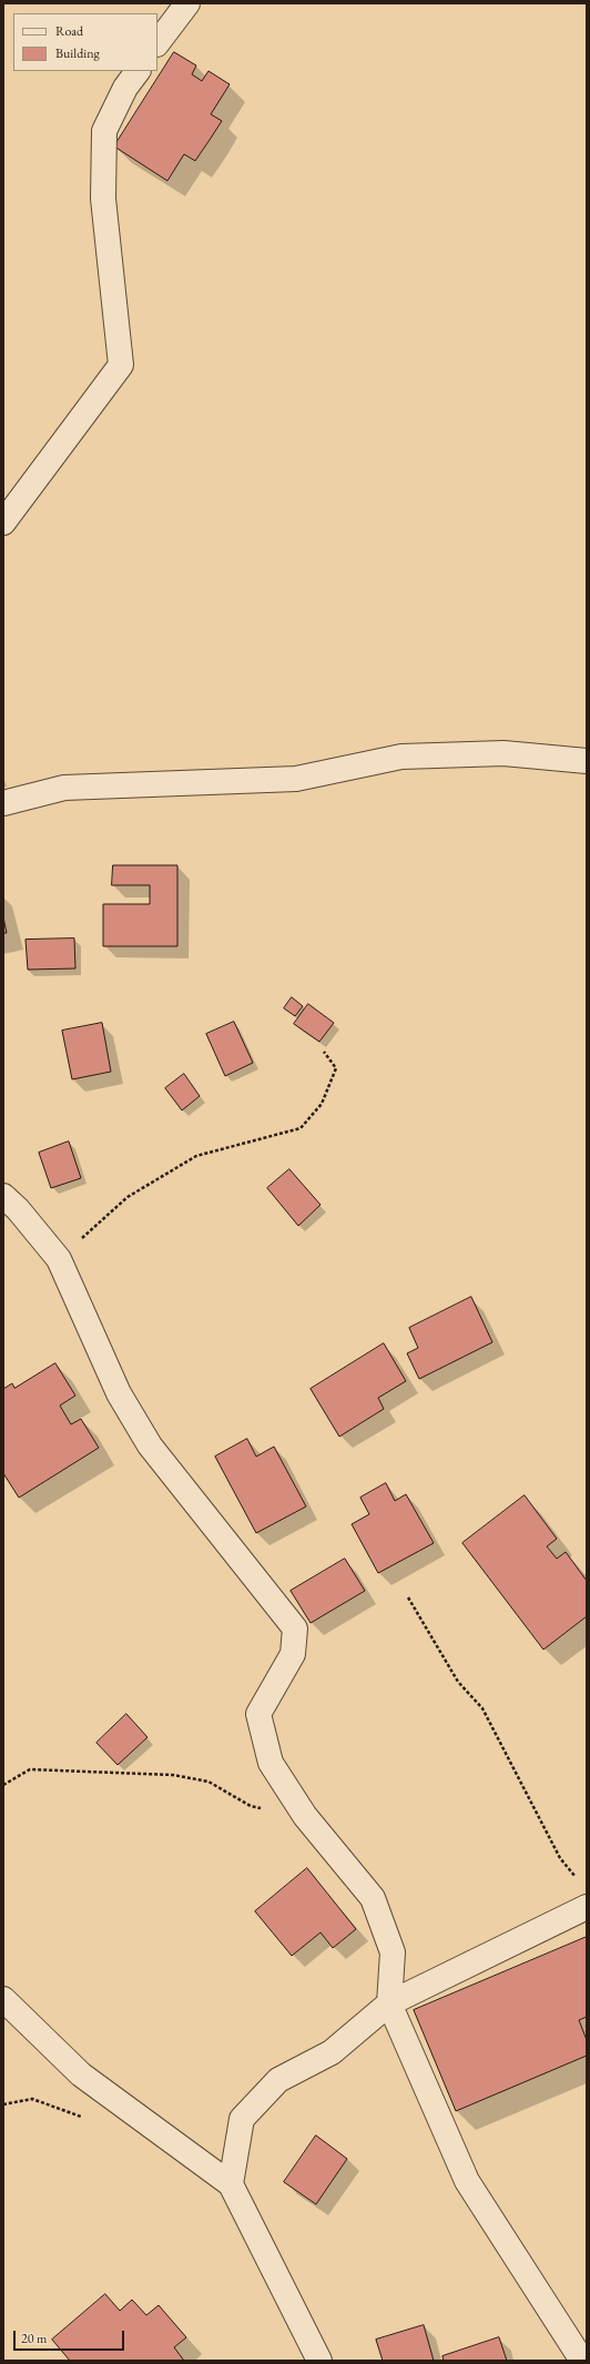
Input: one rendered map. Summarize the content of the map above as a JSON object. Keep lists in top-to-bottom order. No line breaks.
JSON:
{"legend":["Road","Building"],"scale_bar":"20 m"}
